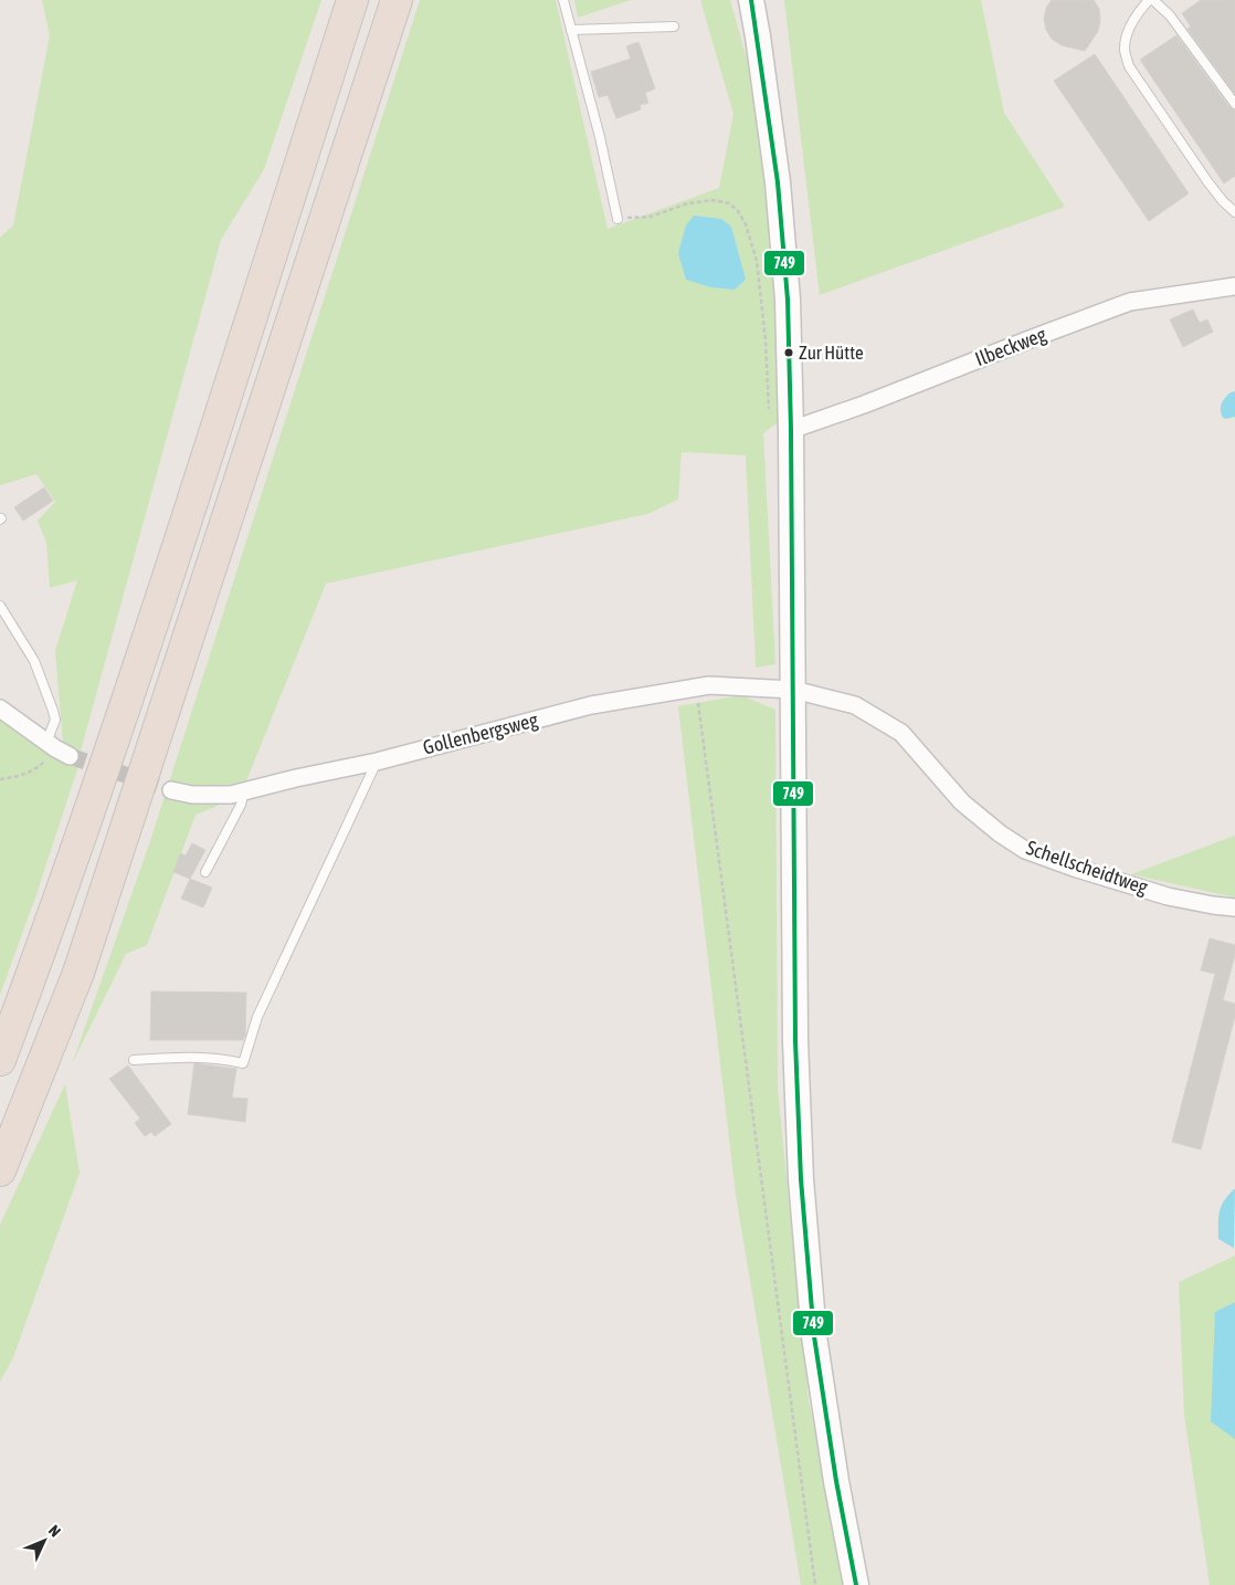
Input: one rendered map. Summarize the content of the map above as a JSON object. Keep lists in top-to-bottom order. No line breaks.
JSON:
{"streets":{"street":["Ilbeckweg","Gollenbergsweg","Schellscheidtweg"]},"crossings":[["Gollenbergsweg","Schellscheidtweg"]],"places":["Zur Hütte"],"lines":["transit line 749"],"north":"top right"}
